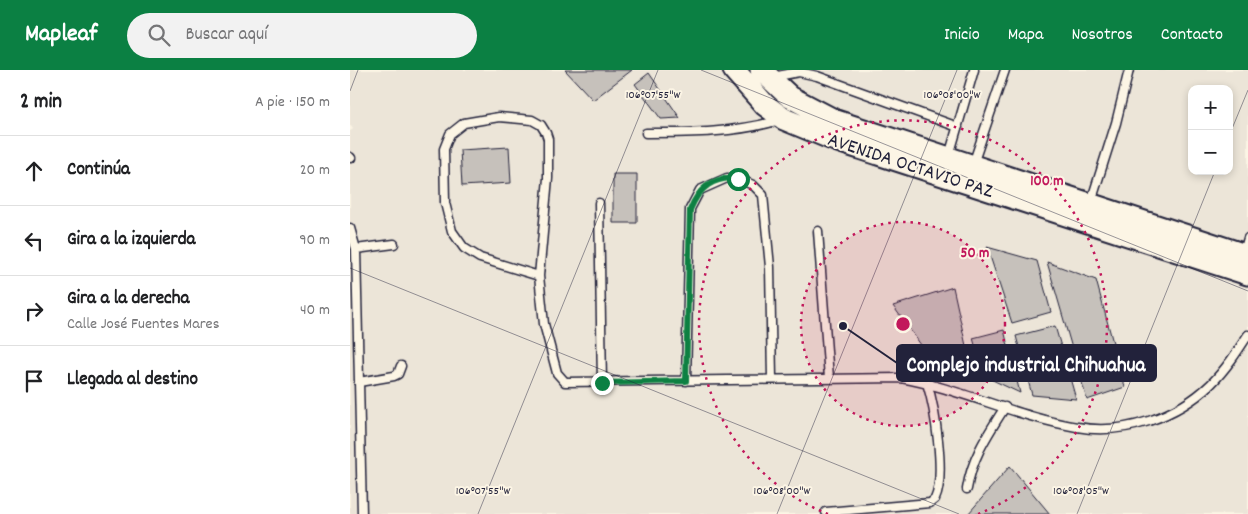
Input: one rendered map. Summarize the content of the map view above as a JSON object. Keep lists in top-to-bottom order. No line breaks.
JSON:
{"streets":{"street":["AVENIDA OCTAVIO PAZ"]},"places":["Complejo industrial Chihuahua"],"page":{"header":"Mapleaf","search":"Buscar aquí","nav":["Inicio","Mapa","Nosotros","Contacto"],"heading":["2 min","A pie · 150 m"],"map_buttons":["+","−"],"list":[["Continúa","20 m"],["Gira a la izquierda","90 m"],["Gira a la derecha","Calle José Fuentes Mares","40 m"],"Llegada al destino"]},"coordinates":["106°08'00\"W","106°07'55\"W","106°08'05\"W"],"rings":["100 m","50 m"]}
